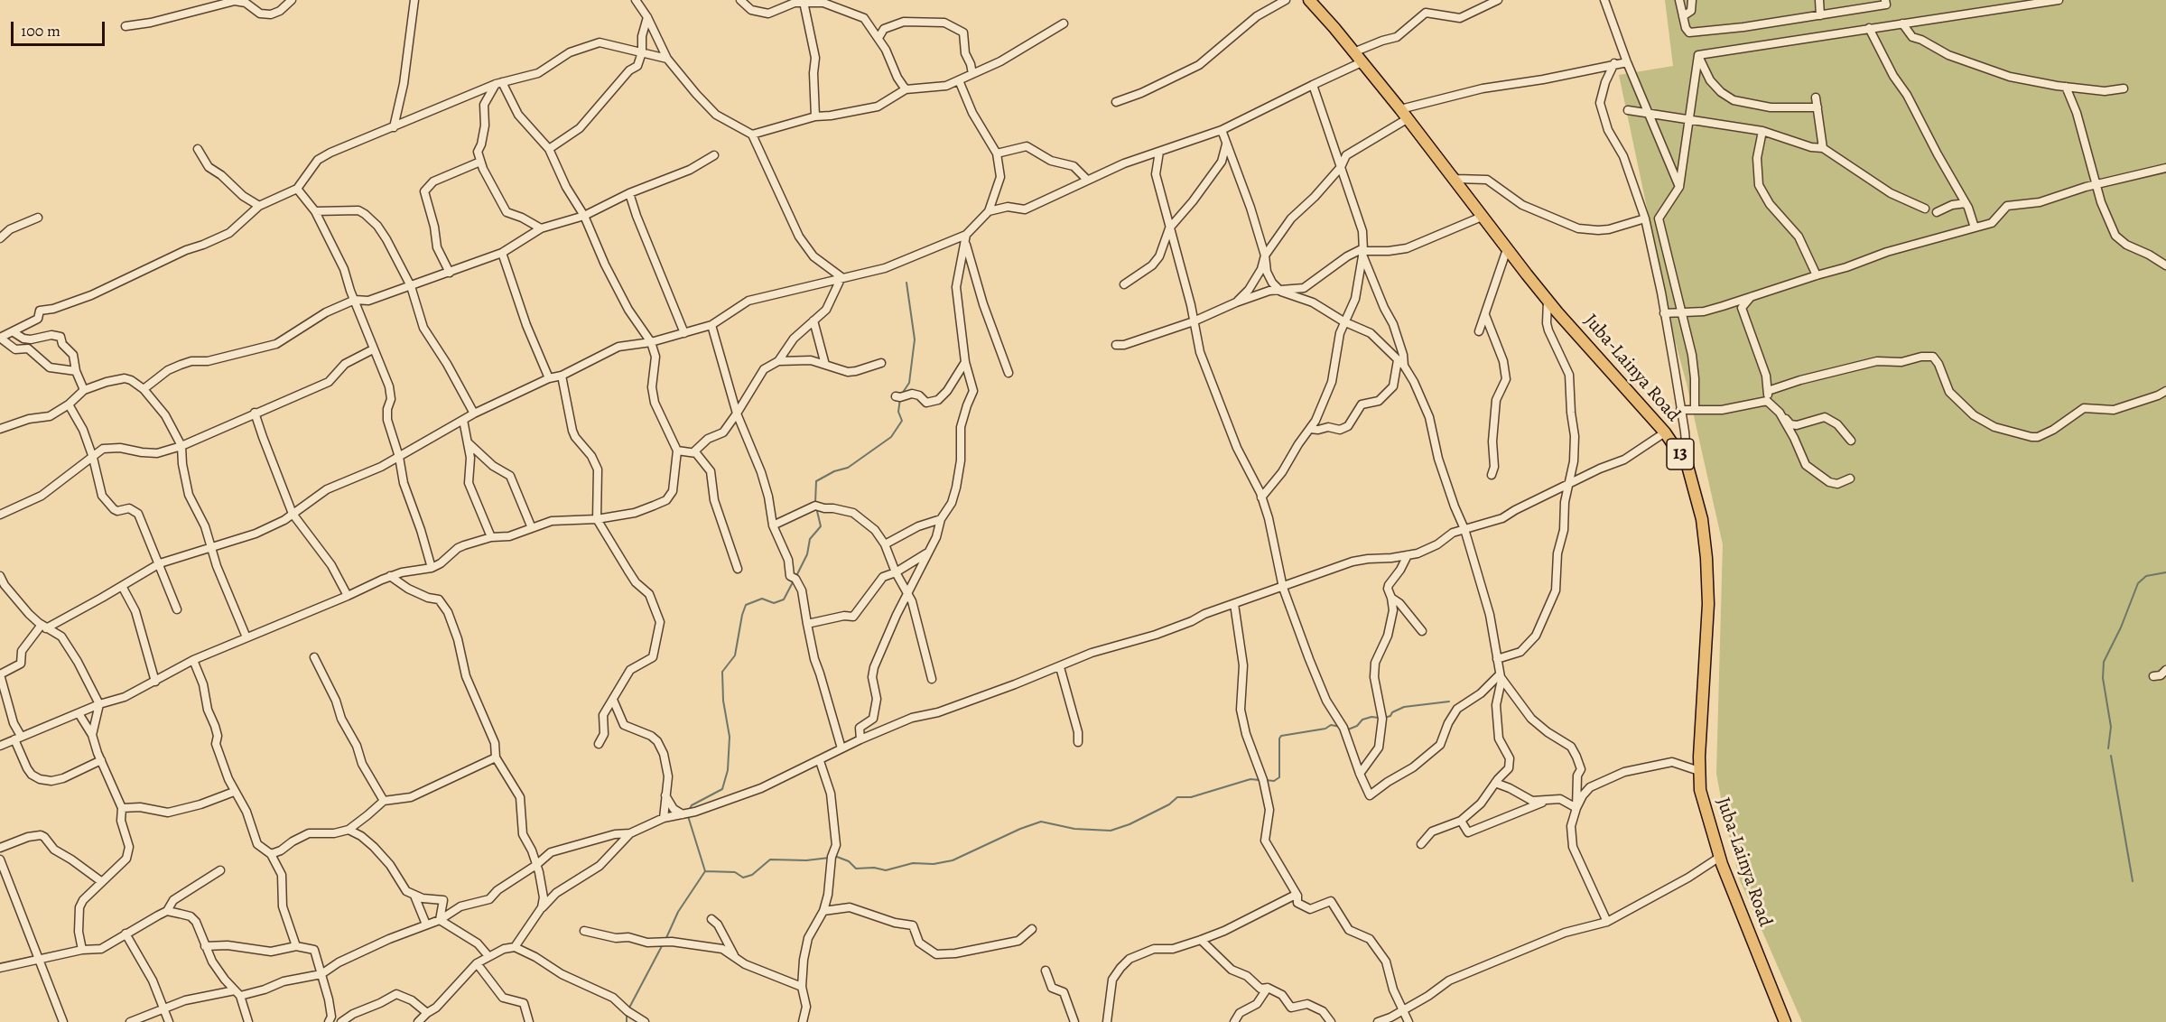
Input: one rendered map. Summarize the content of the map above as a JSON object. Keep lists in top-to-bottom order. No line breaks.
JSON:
{"streets":{"main road":["Juba-Lainya Road","13"]},"scale_bar":"100 m"}
